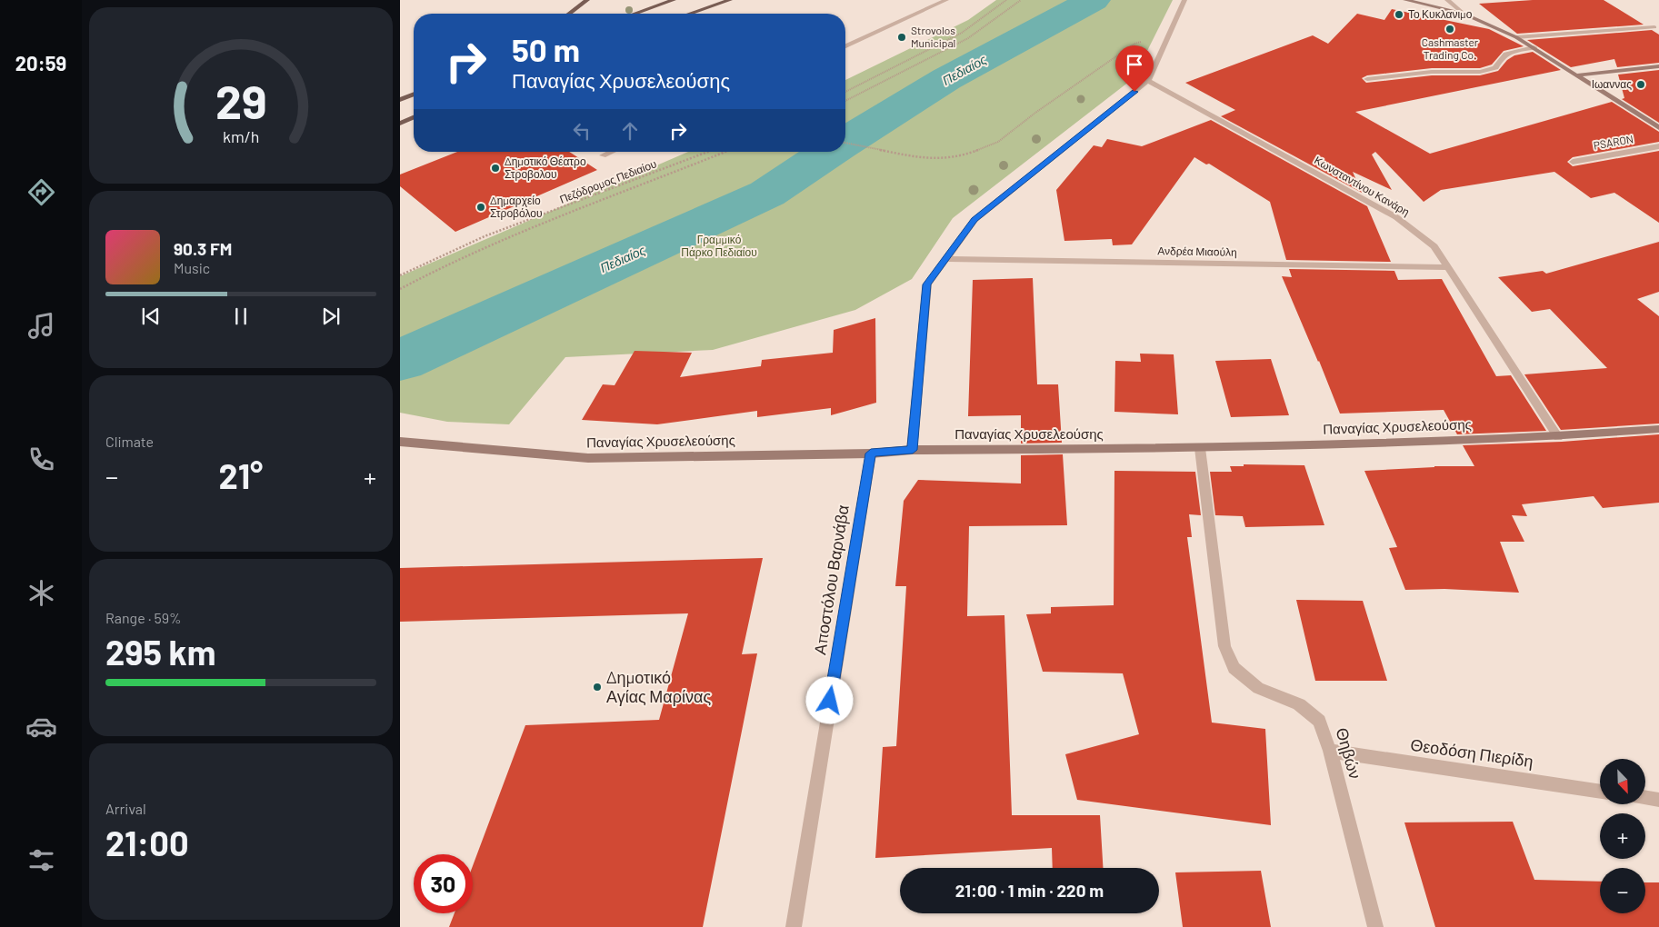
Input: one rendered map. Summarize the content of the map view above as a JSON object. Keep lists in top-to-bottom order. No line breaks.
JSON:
{"streets":{"street":["PSARON","Κωνσταντίνου Κανάρη","Ανδρέα Μιαούλη","Παναγίας Χρυσελεούσης","Αποστόλου Βαρνάβα","Θηβών","Θεοδόση Πιερίδη"],"path":["Πεζόδρομος Πεδιαίου"]},"crossings":[["Κωνσταντίνου Κανάρη","Ανδρέα Μιαούλη"],["Κωνσταντίνου Κανάρη","Παναγίας Χρυσελεούσης"],["Παναγίας Χρυσελεούσης","Αποστόλου Βαρνάβα"],["Παναγίας Χρυσελεούσης","Θηβών"],["Θηβών","Θεοδόση Πιερίδη"]],"water":["Πεδιαίος"],"parks":["Γραμμικό Πάρκο Πεδιαίου"],"places":["Το Κυκλανιμο","Cashmaster Trading Co.","Strovolos Municipal","Ιωαννας","Δημοτικό Θέατρο Στροβολου","Δημαρχείο Στροβόλου","Δημοτικό Αγίας Μαρίνας"],"north":"bottom right","page":{"tabs":"20:59","turn":["50 m","Παναγίας Χρυσελεούσης"],"song":["90.3 FM","Music"],"tile":["Climate",["Range · 59%","295 km"],["Arrival","21:00"]],"heat":["−","21°","+"],"map_buttons":["+","−"],"limit":"30","trip":"21:00 · 1 min · 220 m","gauge":["29","km/h"]}}
